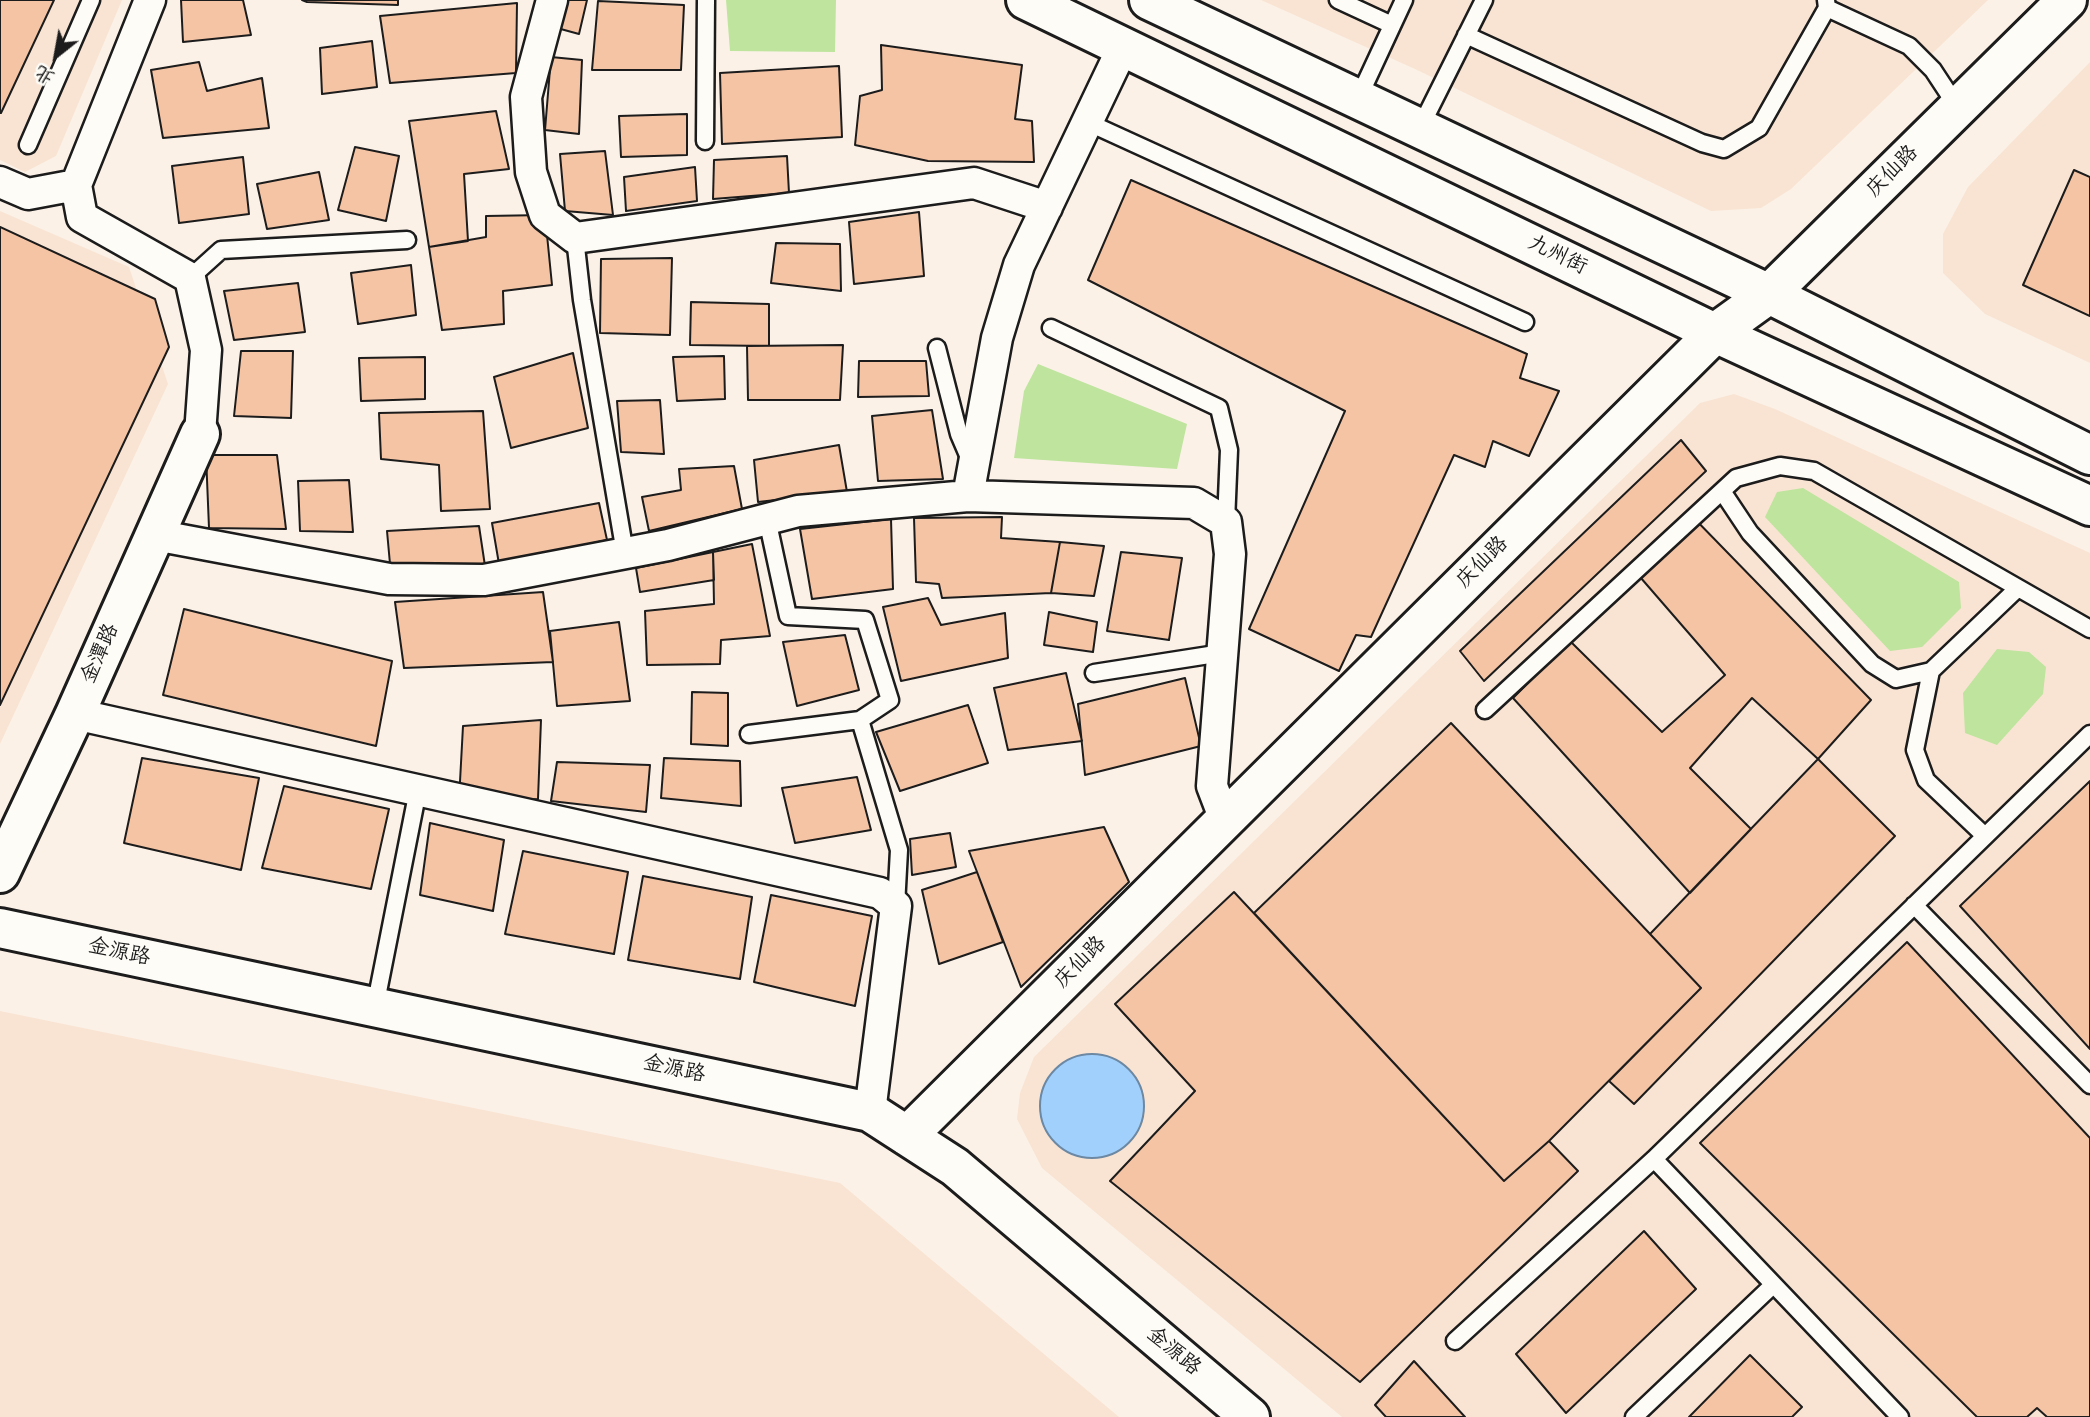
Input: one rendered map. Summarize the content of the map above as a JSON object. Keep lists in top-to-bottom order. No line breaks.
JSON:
{"streets":{"street":["庆仙路","九州街","金潭路","金源路"]},"crossings":[["庆仙路","九州街"],["庆仙路","金源路"]],"north":"bottom left"}
